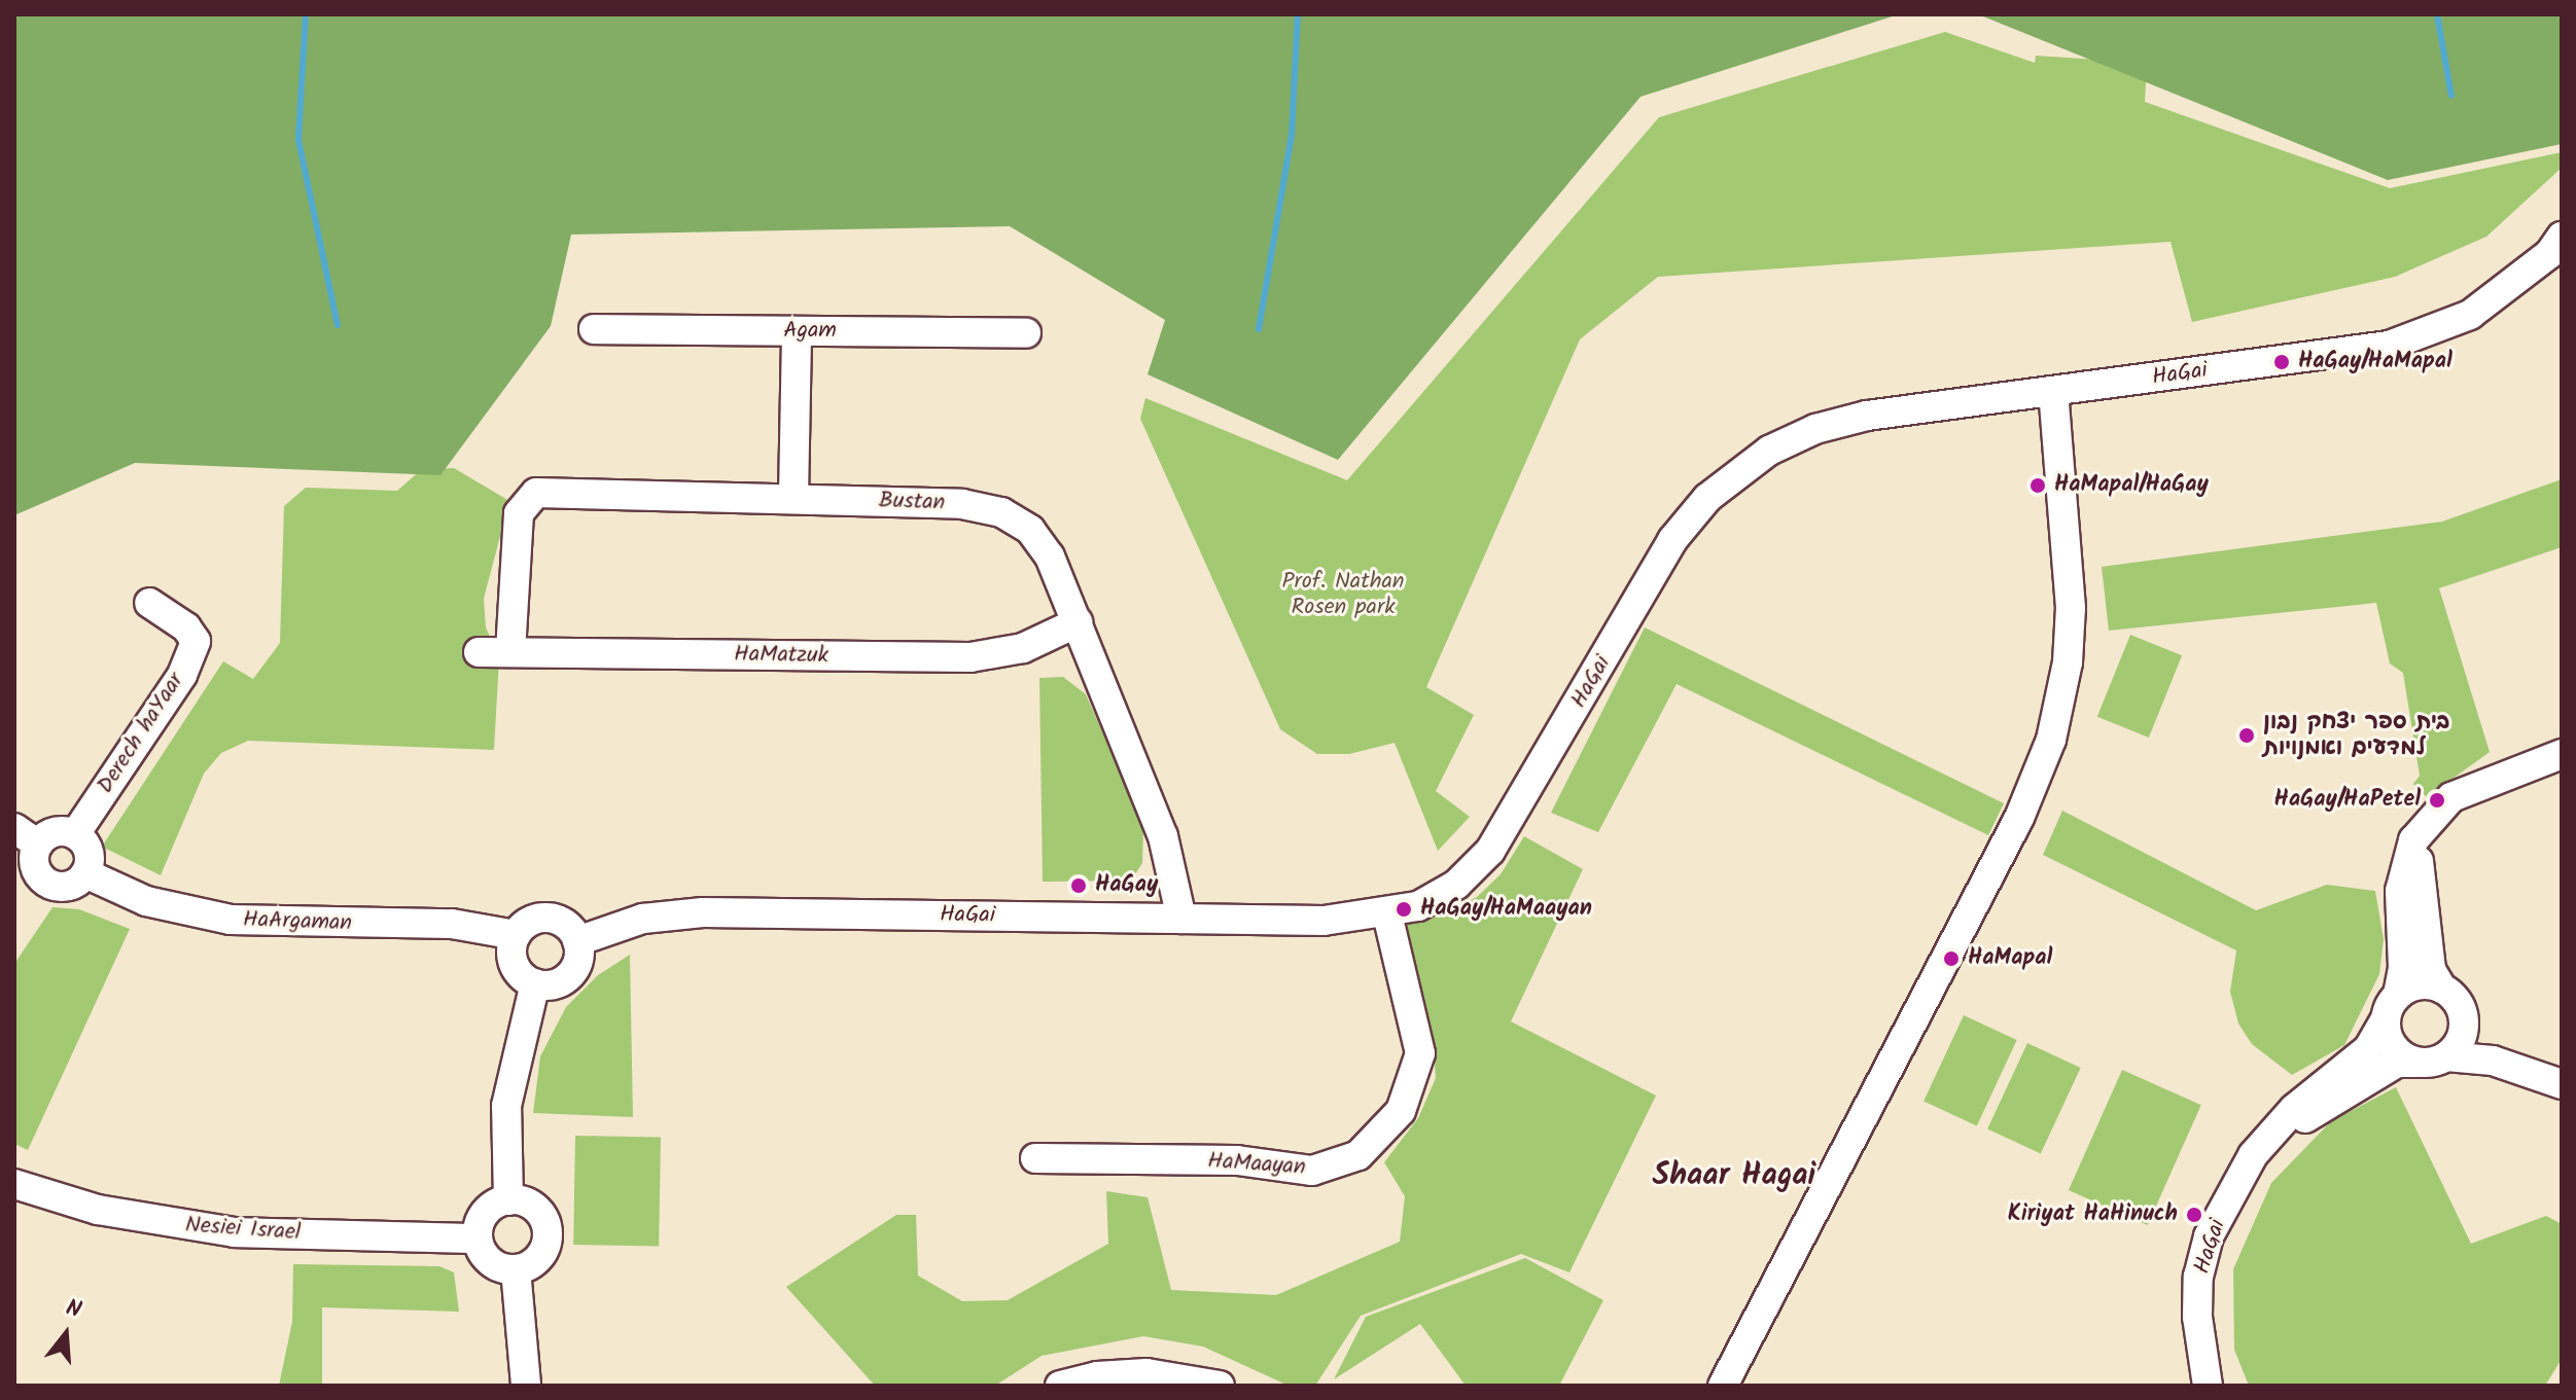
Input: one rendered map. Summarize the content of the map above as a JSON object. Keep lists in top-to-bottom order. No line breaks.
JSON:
{"streets":{"street":["Agam","HaGai","Bustan","HaMatzuk","Derech haYaar","HaArgaman","HaMaayan","Nesiei Israel"]},"crossings":[["HaGai","Bustan"],["HaGai","HaArgaman"],["HaGai","HaMaayan"],["Bustan","HaMatzuk"],["Derech haYaar","HaArgaman"]],"districts":["Shaar Hagai"],"parks":["Prof. Nathan Rosen park"],"places":["HaGay/HaMapal","HaMapal/HaGay","בית ספר יצחק נבון למדעים ואמנויות","HaGay/HaPetel","HaGay","HaGay/HaMaayan","HaMapal","Kiriyat HaHinuch"],"north":"top"}
